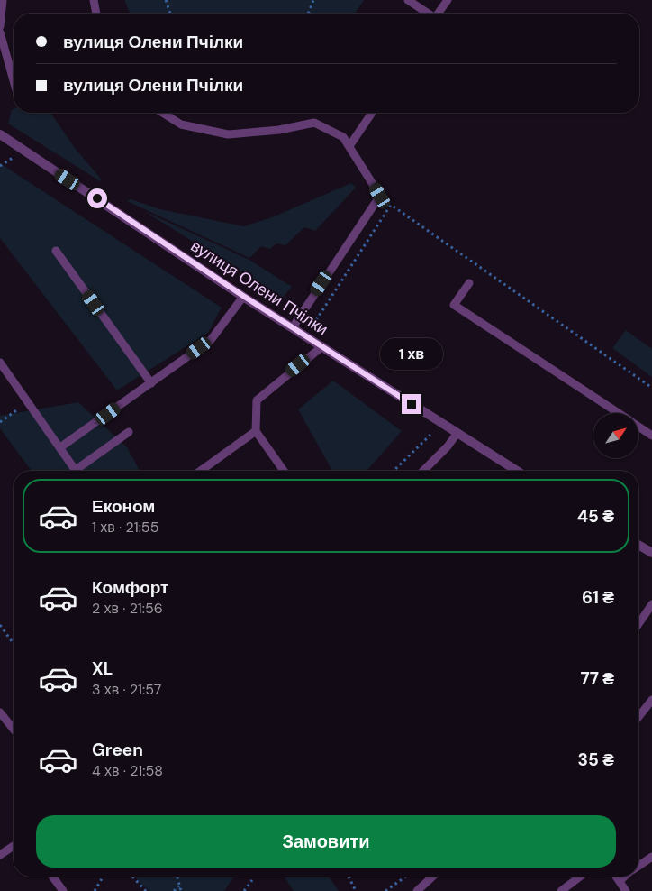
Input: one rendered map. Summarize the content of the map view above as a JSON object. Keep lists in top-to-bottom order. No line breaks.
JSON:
{"streets":{"street":["вулиця Олени Пчілки"]},"north":"top right","page":{"banner":["вулиця Олени Пчілки","вулиця Олени Пчілки"],"bubble":"1 хв","list":[{"name":"Економ","note":"1 хв · 21:55","value":"45 ₴"},{"name":"Комфорт","note":"2 хв · 21:56","value":"61 ₴"},{"name":"XL","note":"3 хв · 21:57","value":"77 ₴"},{"name":"Green","note":"4 хв · 21:58","value":"35 ₴"}],"buttons":"Замовити"}}
